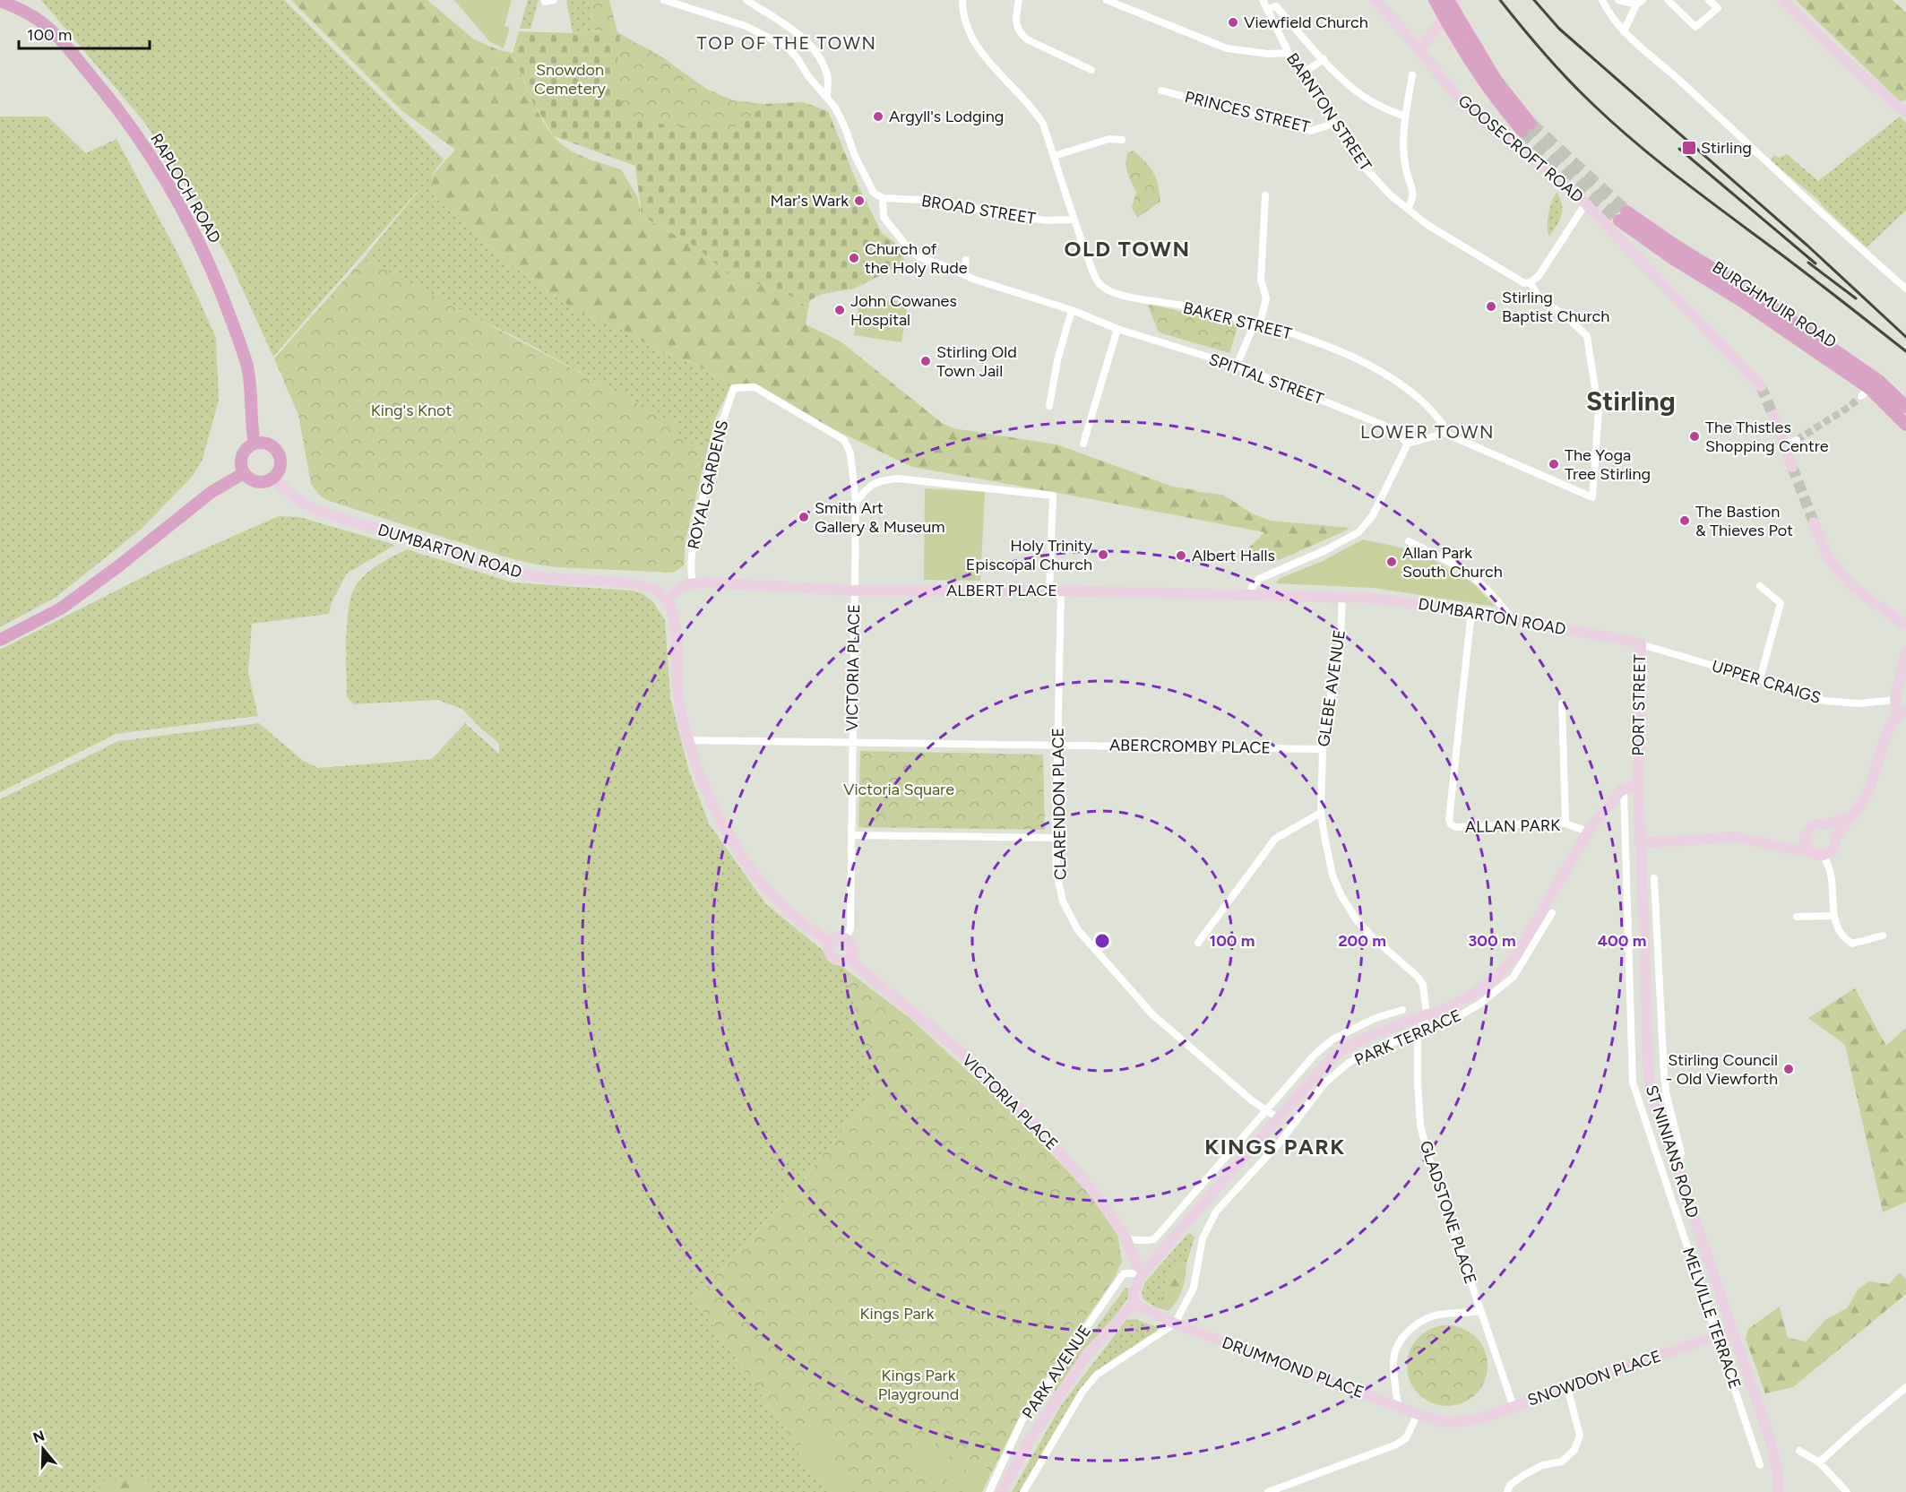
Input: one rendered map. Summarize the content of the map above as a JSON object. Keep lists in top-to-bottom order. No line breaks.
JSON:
{"streets":{"main road":["RAPLOCH ROAD","BURGHMUIR ROAD"],"street":["PRINCES STREET","BARNTON STREET","GOOSECROFT ROAD","BROAD STREET","BAKER STREET","SPITTAL STREET","ROYAL GARDENS","DUMBARTON ROAD","ALBERT PLACE","VICTORIA PLACE","UPPER CRAIGS","GLEBE AVENUE","PORT STREET","ABERCROMBY PLACE","CLARENDON PLACE","ALLAN PARK","PARK TERRACE","ST NINIANS ROAD","GLADSTONE PLACE","MELVILLE TERRACE","DRUMMOND PLACE","PARK AVENUE","SNOWDON PLACE"]},"crossings":[["PRINCES STREET","BARNTON STREET"],["RAPLOCH ROAD","DUMBARTON ROAD"],["BROAD STREET","BAKER STREET"],["BROAD STREET","SPITTAL STREET"],["ROYAL GARDENS","ALBERT PLACE"],["ROYAL GARDENS","VICTORIA PLACE"],["DUMBARTON ROAD","ALBERT PLACE"],["DUMBARTON ROAD","UPPER CRAIGS"],["DUMBARTON ROAD","GLEBE AVENUE"],["DUMBARTON ROAD","PORT STREET"],["DUMBARTON ROAD","ALLAN PARK"],["ALBERT PLACE","VICTORIA PLACE"],["ALBERT PLACE","GLEBE AVENUE"],["ALBERT PLACE","CLARENDON PLACE"],["VICTORIA PLACE","PARK AVENUE"],["UPPER CRAIGS","PORT STREET"],["GLEBE AVENUE","ABERCROMBY PLACE"],["GLEBE AVENUE","GLADSTONE PLACE"],["PORT STREET","ST NINIANS ROAD"],["ABERCROMBY PLACE","CLARENDON PLACE"],["PARK TERRACE","GLADSTONE PLACE"],["PARK TERRACE","DRUMMOND PLACE"],["ST NINIANS ROAD","SNOWDON PLACE"],["GLADSTONE PLACE","DRUMMOND PLACE"],["GLADSTONE PLACE","SNOWDON PLACE"],["MELVILLE TERRACE","SNOWDON PLACE"],["DRUMMOND PLACE","SNOWDON PLACE"]],"districts":["TOP OF THE TOWN","OLD TOWN","Stirling","LOWER TOWN","KINGS PARK"],"parks":["Snowdon Cemetery","King's Knot","Victoria Square","Kings Park","Kings Park Playground"],"places":{"other":["Viewfield Church","Argyll's Lodging","Mar's Wark","Church of the Holy Rude","Stirling Baptist Church","John Cowanes Hospital","Stirling Old Town Jail","The Thistles Shopping Centre","The Yoga Tree Stirling","Smith Art Gallery & Museum","The Bastion & Thieves Pot","Holy Trinity Episcopal Church","Albert Halls","Allan Park South Church","Stirling Council - Old Viewforth"],"transit":["Stirling"]},"scale_bar":"100 m","north":"top","rings":["100 m","200 m","300 m","400 m"]}
